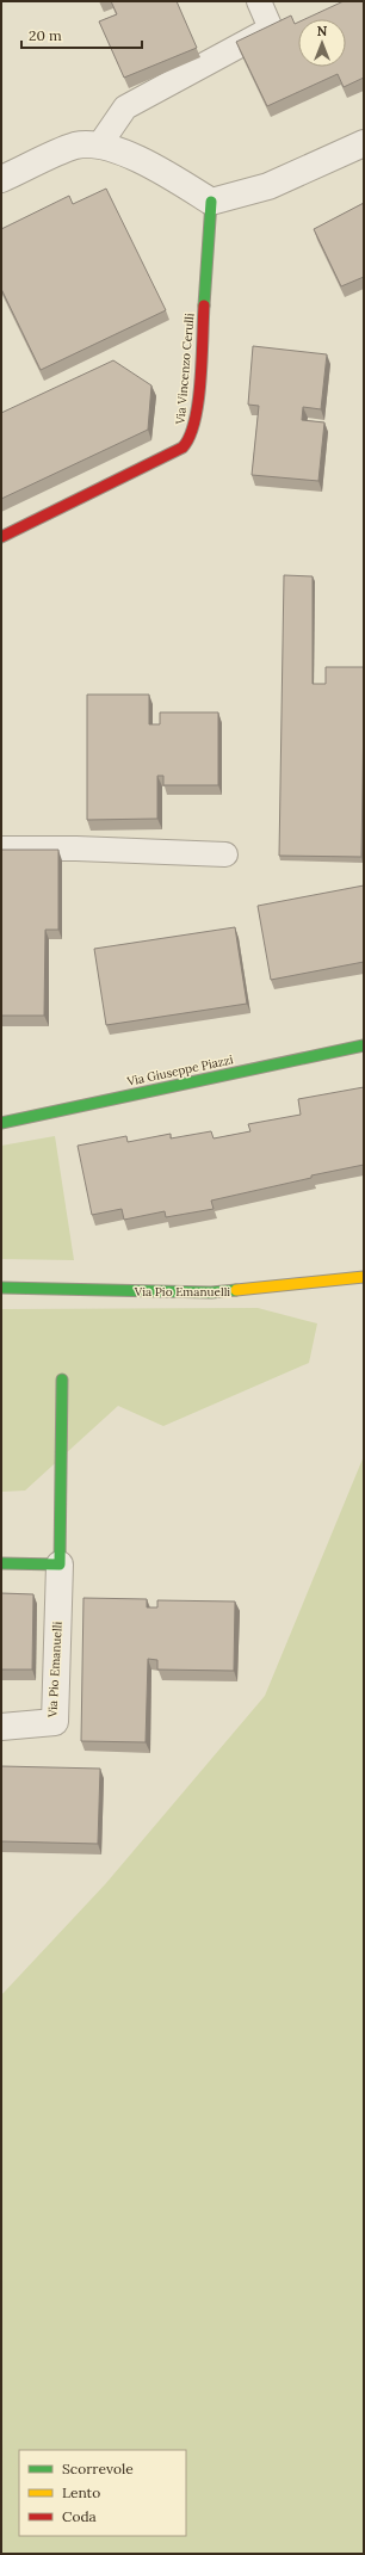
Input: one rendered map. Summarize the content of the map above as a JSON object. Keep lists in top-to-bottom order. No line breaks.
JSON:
{"streets":{"street":["Via Vincenzo Cerulli","Via Giuseppe Piazzi","Via Pio Emanuelli"]},"legend":["Scorrevole","Lento","Coda"],"scale_bar":"20 m","north":"top"}
